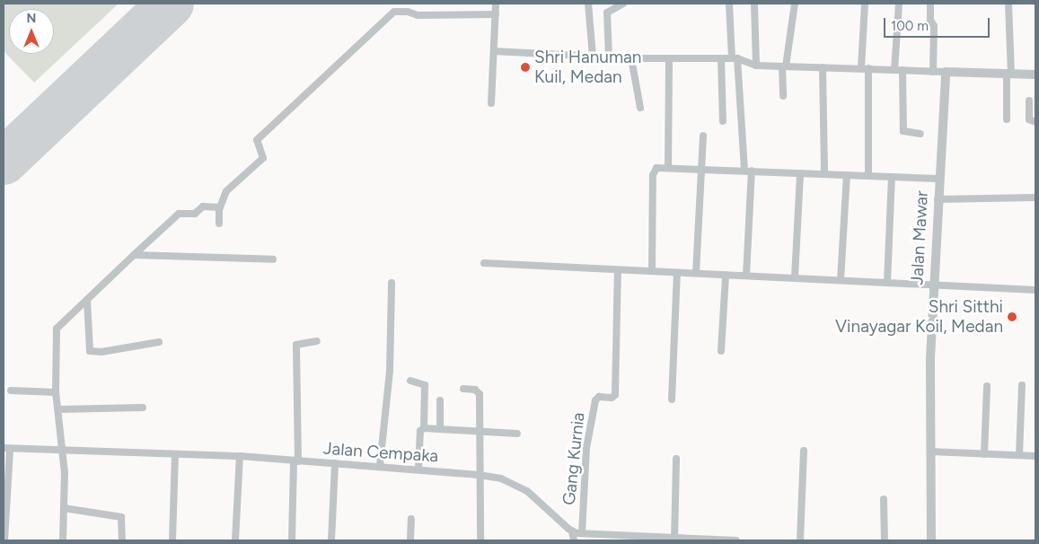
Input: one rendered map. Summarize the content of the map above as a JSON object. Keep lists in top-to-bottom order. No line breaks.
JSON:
{"streets":{"street":["Jalan Mawar","Jalan Cempaka","Gang Kurnia"]},"places":["Shri Hanuman Kuil, Medan","Shri Sitthi Vinayagar Koil, Medan"],"scale_bar":"100 m","north":"top"}
